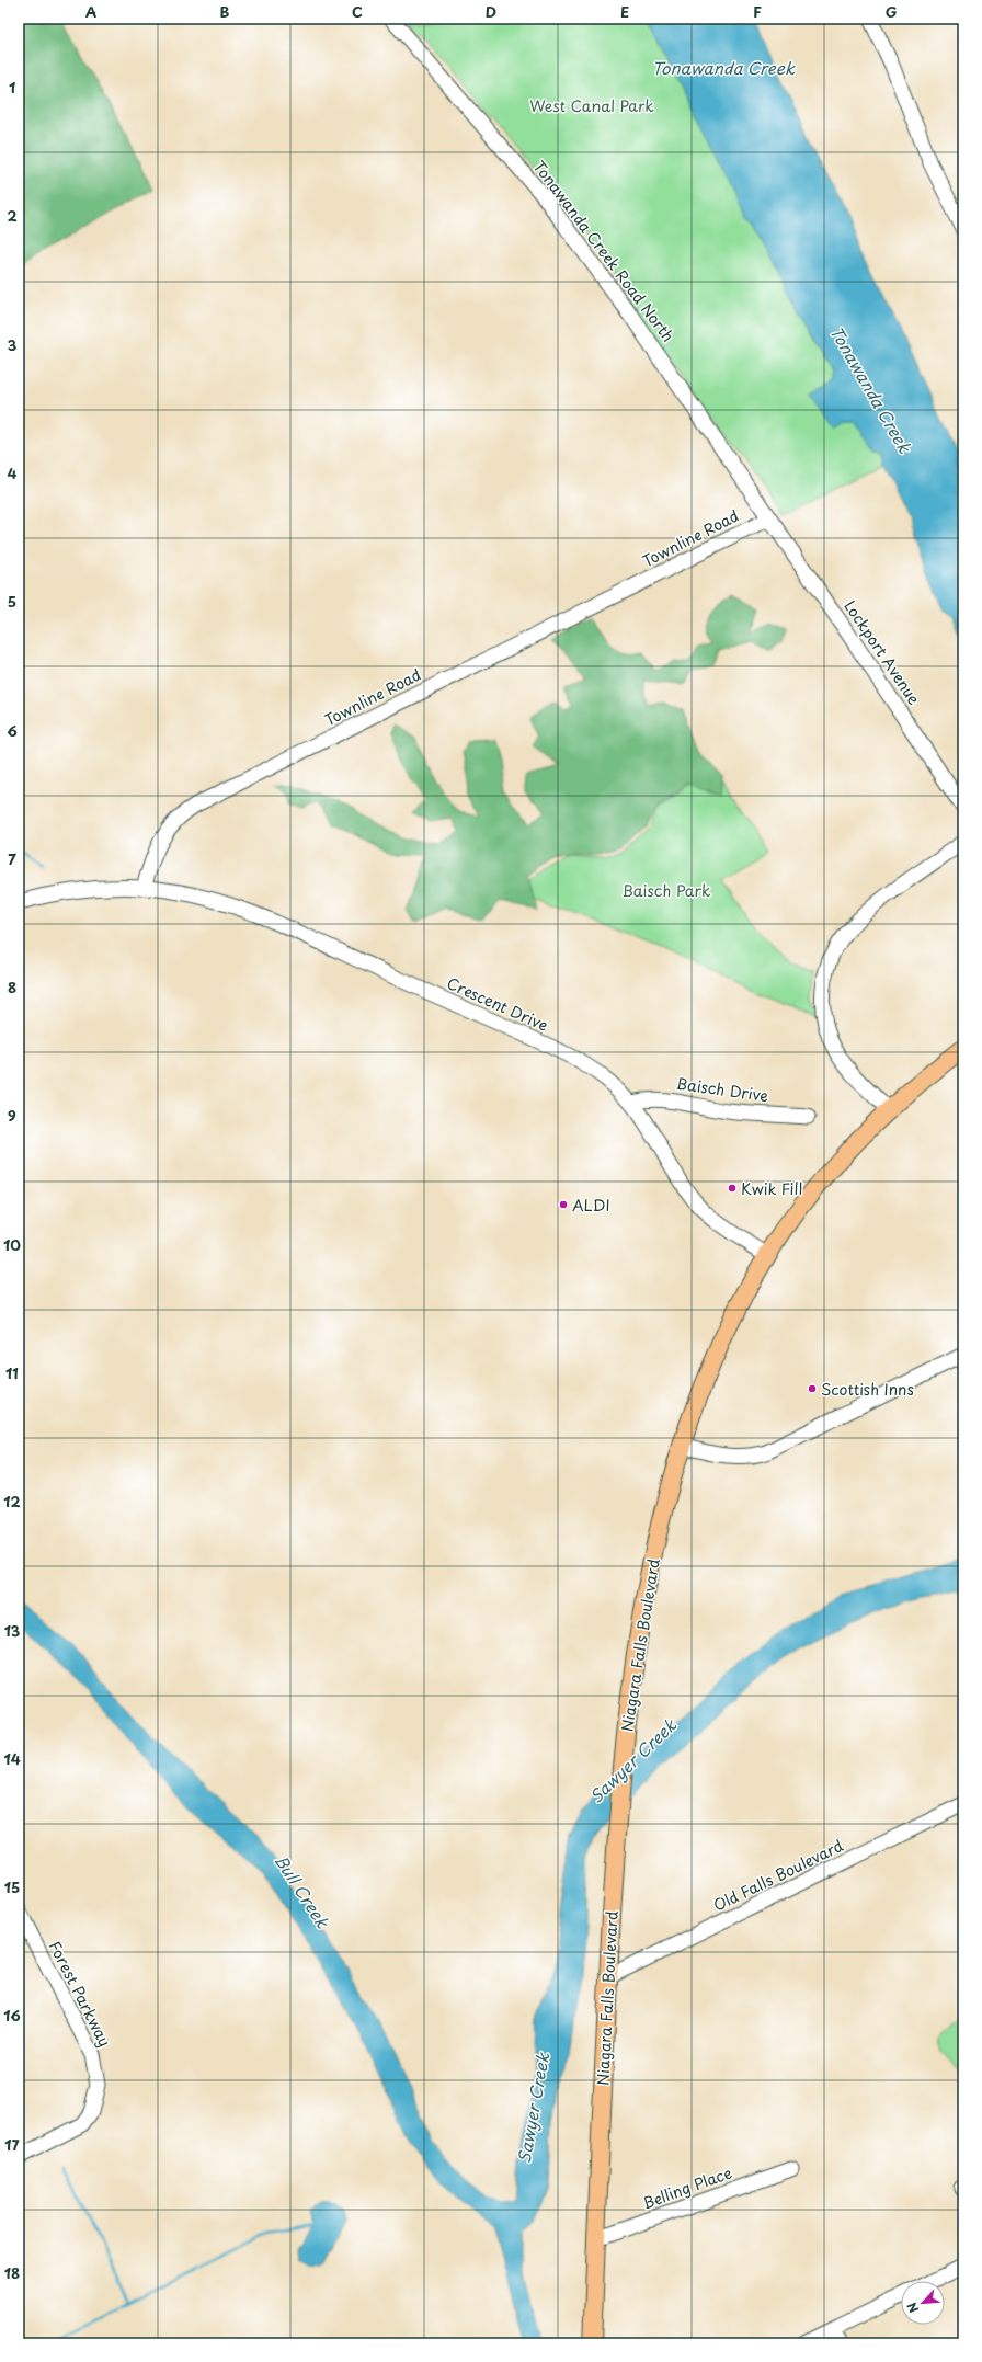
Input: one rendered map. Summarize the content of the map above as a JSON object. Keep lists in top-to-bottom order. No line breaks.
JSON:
{"streets":{"main road":["Niagara Falls Boulevard"],"street":["Tonawanda Creek Road North","Townline Road","Lockport Avenue","Crescent Drive","Baisch Drive","Old Falls Boulevard","Forest Parkway","Belling Place"]},"crossings":[["Tonawanda Creek Road North","Townline Road"],["Tonawanda Creek Road North","Lockport Avenue"],["Townline Road","Lockport Avenue"],["Townline Road","Crescent Drive"],["Crescent Drive","Baisch Drive"],["Crescent Drive","Niagara Falls Boulevard"],["Niagara Falls Boulevard","Old Falls Boulevard"],["Niagara Falls Boulevard","Belling Place"]],"water":["Tonawanda Creek","Sawyer Creek","Bull Creek"],"parks":["West Canal Park","Baisch Park"],"places":["Kwik Fill","ALDI","Scottish Inns"],"north":"bottom left","grid":{"columns":["A","B","C","D","E","F","G"],"rows":["1","2","3","4","5","6","7","8","9","10","11","12","13","14","15","16","17","18"]}}
